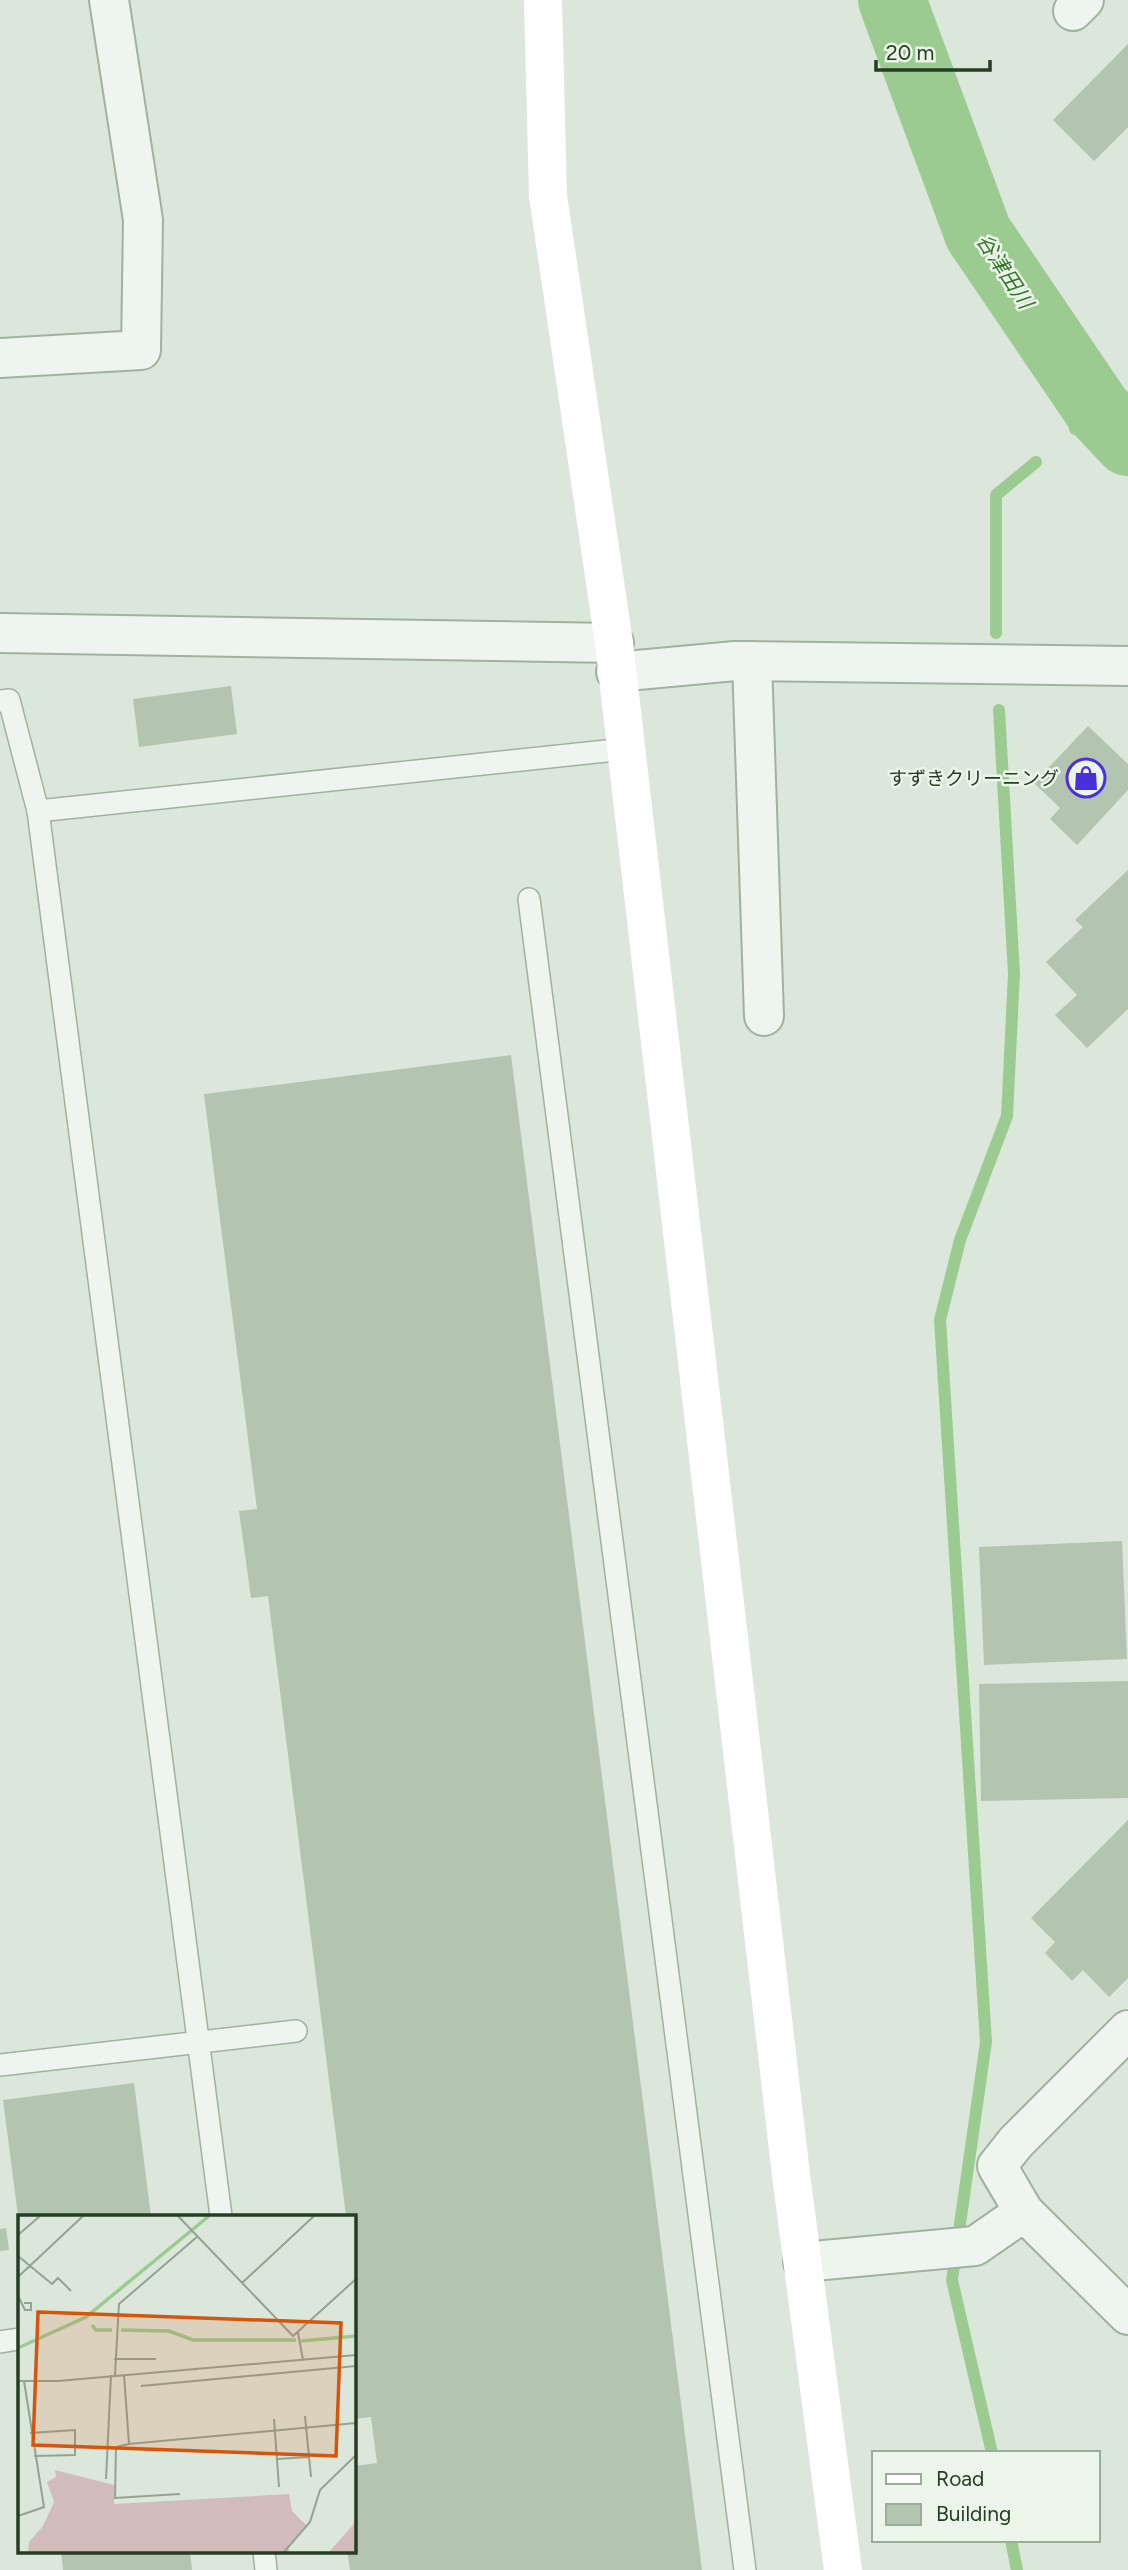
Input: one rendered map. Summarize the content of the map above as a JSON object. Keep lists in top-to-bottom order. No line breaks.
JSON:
{"water":["谷津田川"],"places":{"shop":["すずきクリーニング"]},"legend":["Road","Building"],"scale_bar":"20 m"}
